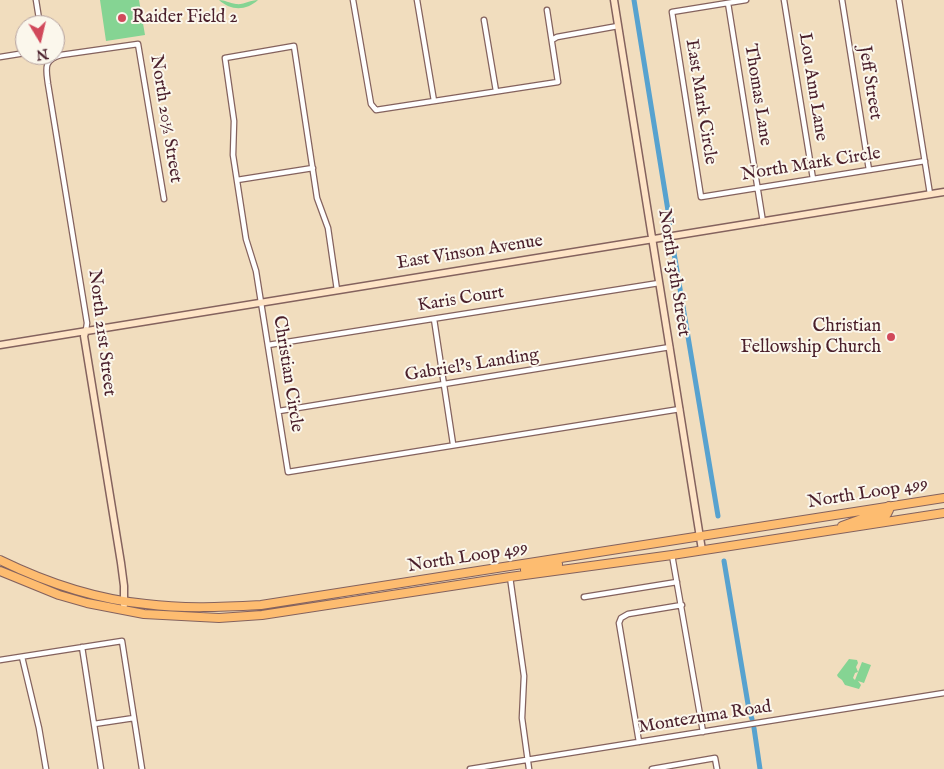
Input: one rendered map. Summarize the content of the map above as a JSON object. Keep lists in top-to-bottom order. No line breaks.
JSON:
{"streets":{"main road":["North Loop 499"],"street":["Jeff Street","Lou Ann Lane","Thomas Lane","East Mark Circle","North 20½ Street","North Mark Circle","East Vinson Avenue","North 13th Street","Karis Court","North 21st Street","Gabriel's Landing","Christian Circle","Montezuma Road"]},"crossings":[["Jeff Street","North Mark Circle"],["Lou Ann Lane","North Mark Circle"],["Thomas Lane","East Mark Circle"],["Thomas Lane","North Mark Circle"],["Thomas Lane","East Vinson Avenue"],["East Mark Circle","North Mark Circle"],["East Vinson Avenue","North 13th Street"],["East Vinson Avenue","North 21st Street"],["East Vinson Avenue","Christian Circle"],["North 13th Street","Karis Court"],["North 13th Street","Gabriel's Landing"],["North 13th Street","Christian Circle"],["North 13th Street","North Loop 499"],["Karis Court","Christian Circle"],["North 21st Street","North Loop 499"],["Gabriel's Landing","Christian Circle"]],"places":["Raider Field 2","Christian Fellowship Church"],"north":"bottom"}
